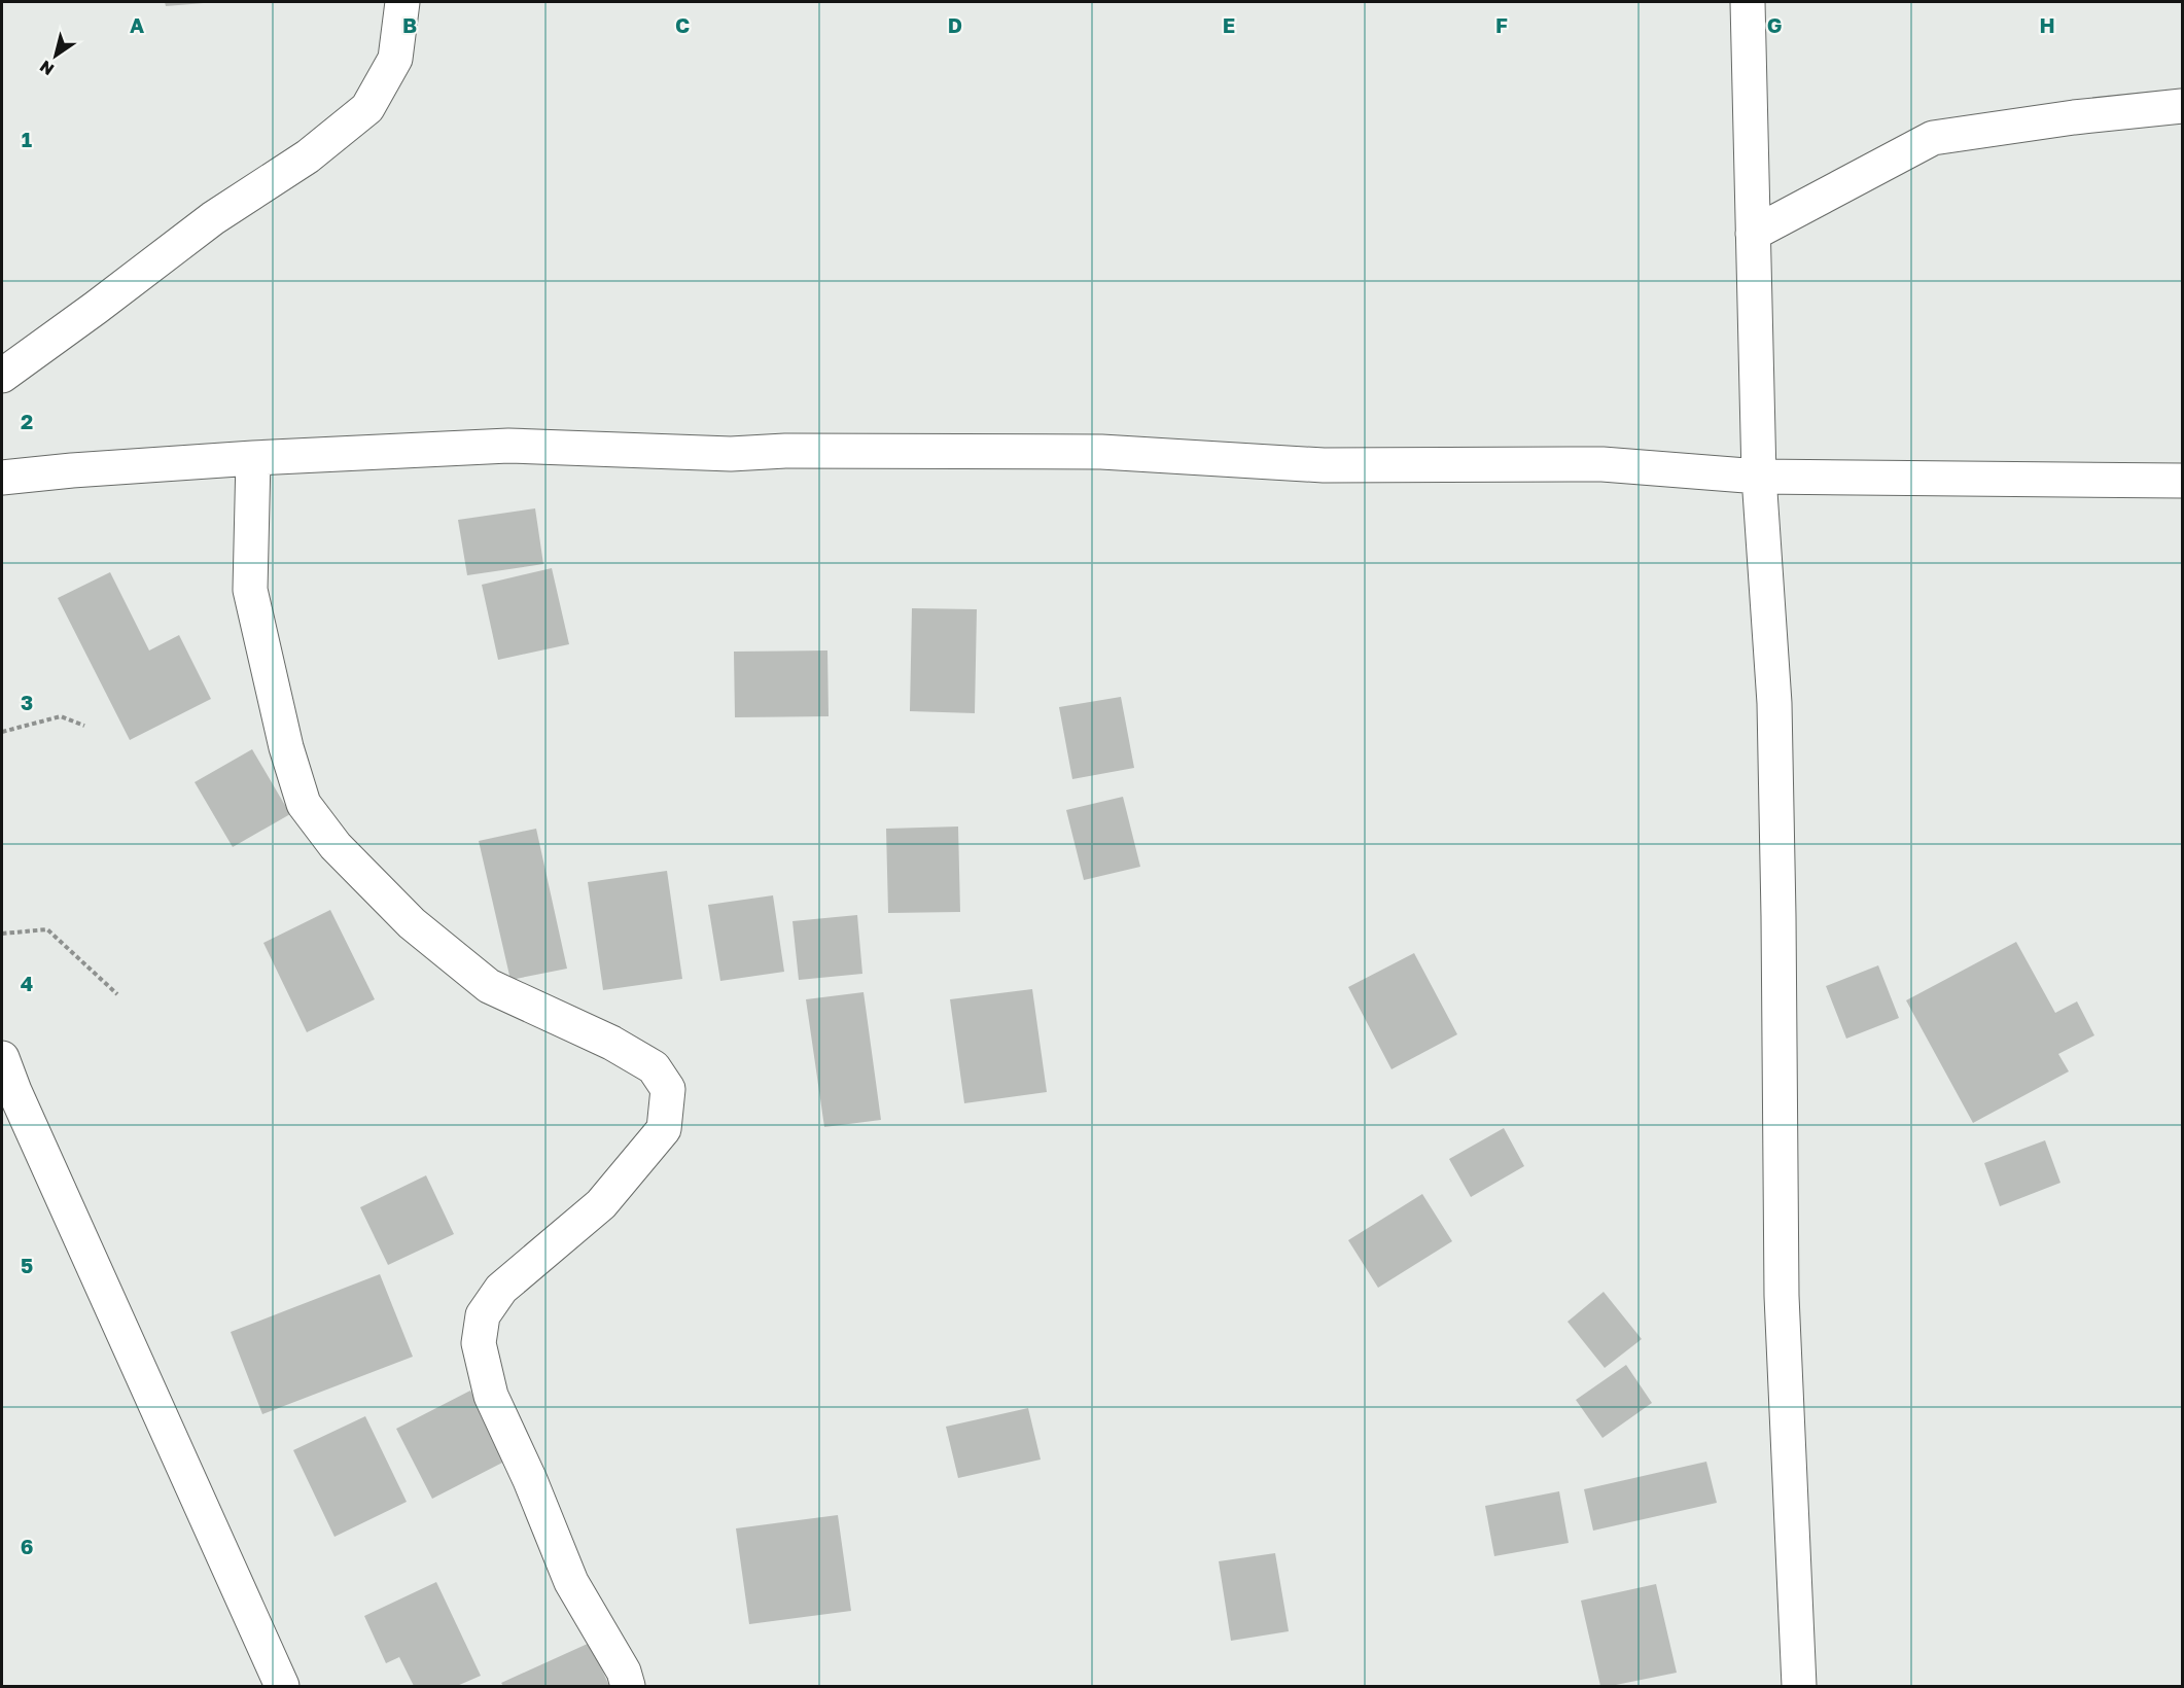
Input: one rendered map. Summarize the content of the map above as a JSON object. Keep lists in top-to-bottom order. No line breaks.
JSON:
{"north":"bottom left","grid":{"columns":["A","B","C","D","E","F","G","H"],"rows":["1","2","3","4","5","6"]}}
